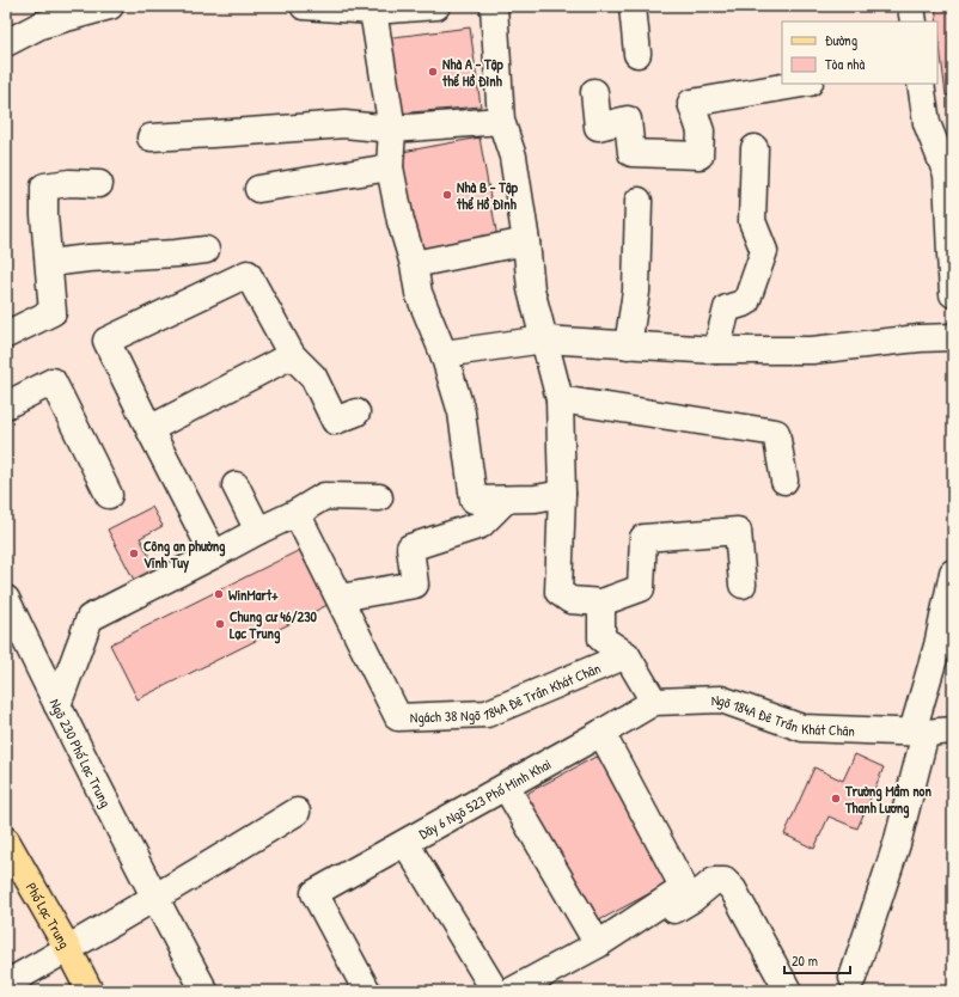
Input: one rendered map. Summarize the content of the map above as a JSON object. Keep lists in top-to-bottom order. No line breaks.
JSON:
{"streets":{"main road":["Phố Lạc Trung"],"street":["Ngách 38 Ngõ 184A Đê Trần Khát Chân","Ngõ 184A Đê Trần Khát Chân","Ngõ 230 Phố Lạc Trung","Dãy 6 Ngõ 523 Phố Minh Khai"]},"crossings":[["Ngõ 184A Đê Trần Khát Chân","Dãy 6 Ngõ 523 Phố Minh Khai"]],"places":["Nhà A - Tập thể Hồ Đình","Nhà B - Tập thể Hồ Đình","Công an phường Vĩnh Tuy","WinMart+","Chung cư 46/230 Lạc Trung","Trường Mầm non Thanh Lương"],"legend":["Đường","Tòa nhà"],"scale_bar":"20 m"}
